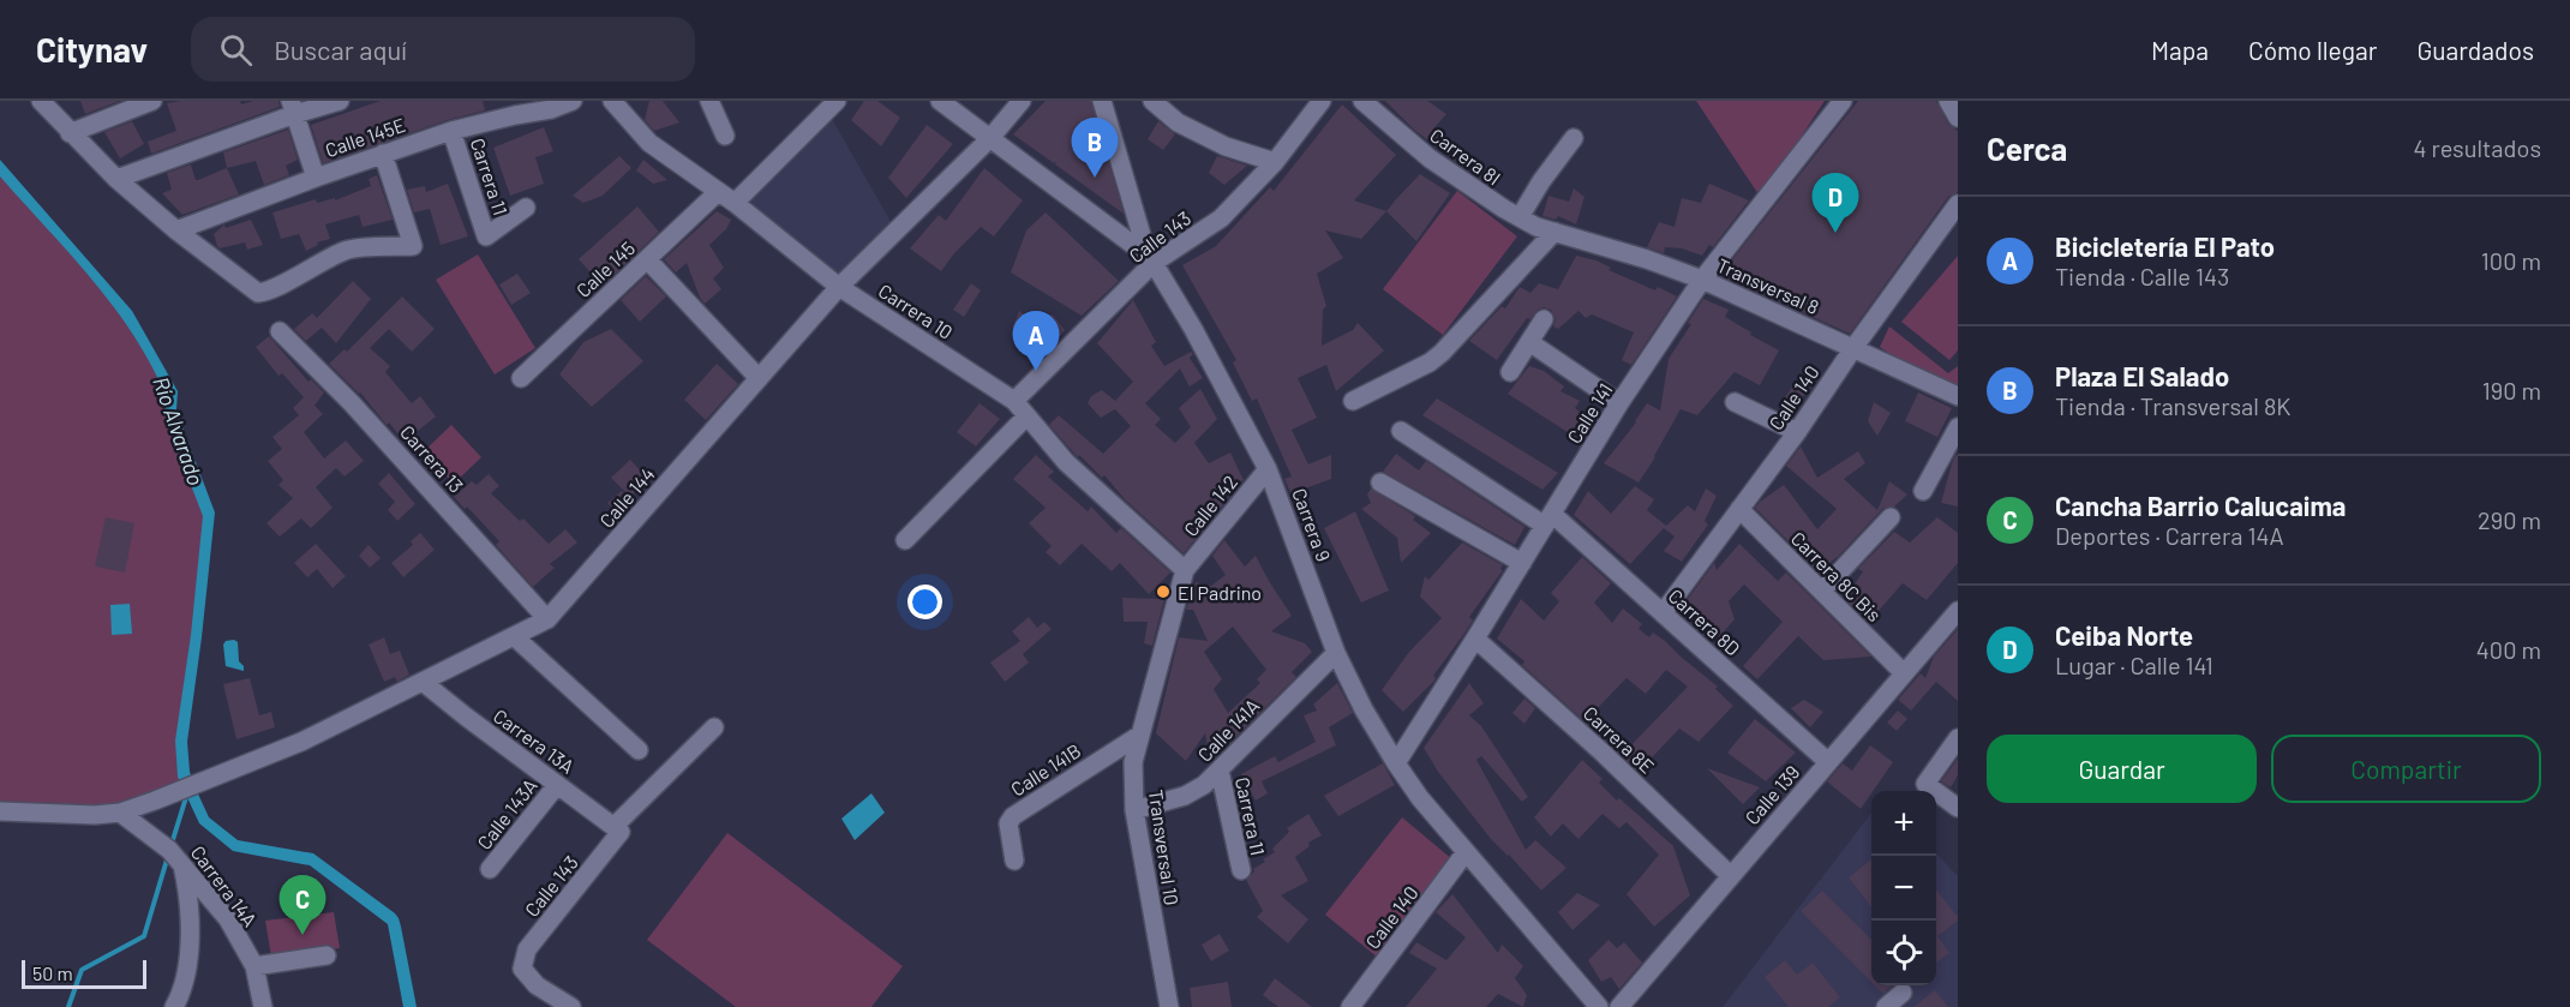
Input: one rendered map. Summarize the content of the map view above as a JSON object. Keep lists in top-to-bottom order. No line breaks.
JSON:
{"streets":{"street":["Calle 145E","Carrera 8I","Carrera 11","Calle 143","Calle 145","Transversal 8","Carrera 10","Calle 140","Calle 141","Carrera 13","Calle 144","Calle 142","Carrera 9","Carrera 8C Bis","Carrera 8D","Calle 141A","Carrera 8E","Carrera 13A","Calle 141B","Calle 139","Calle 143A","Transversal 10","Carrera 14A"]},"crossings":[["Calle 145E","Carrera 11"],["Carrera 8I","Transversal 8"],["Carrera 11","Calle 141A"],["Calle 143","Carrera 10"],["Calle 143","Carrera 9"],["Calle 143","Carrera 13A"],["Calle 145","Carrera 10"],["Transversal 8","Calle 140"],["Transversal 8","Calle 141"],["Carrera 10","Calle 144"],["Carrera 10","Calle 142"],["Carrera 10","Transversal 10"],["Calle 140","Carrera 9"],["Calle 140","Carrera 8C Bis"],["Calle 140","Carrera 8D"],["Calle 141","Carrera 9"],["Calle 141","Carrera 8D"],["Calle 141","Carrera 8E"],["Carrera 13","Calle 144"],["Calle 144","Carrera 9"],["Calle 144","Carrera 13A"],["Calle 144","Carrera 14A"],["Calle 142","Carrera 9"],["Calle 142","Transversal 10"],["Carrera 9","Calle 141A"],["Carrera 8C Bis","Calle 139"],["Carrera 8D","Calle 139"],["Calle 141A","Transversal 10"],["Carrera 8E","Calle 139"],["Carrera 13A","Calle 143A"],["Calle 141B","Transversal 10"]],"water":["Río Alvarado"],"places":["El Padrino"],"scale_bar":"50 m","page":{"header":"Citynav","search":"Buscar aquí","nav":["Mapa","Cómo llegar","Guardados"],"heading":["Cerca","4 resultados"],"pins":["B","D","A","C"],"list":[{"mark":"A","name":"Bicicletería El Pato","note":"Tienda · Calle 143","value":"100 m"},{"mark":"B","name":"Plaza El Salado","note":"Tienda · Transversal 8K","value":"190 m"},{"mark":"C","name":"Cancha Barrio Calucaima","note":"Deportes · Carrera 14A","value":"290 m"},{"mark":"D","name":"Ceiba Norte","note":"Lugar · Calle 141","value":"400 m"}],"buttons":["Guardar","Compartir"],"map_buttons":["+","−"],"scale":"50 m"}}
